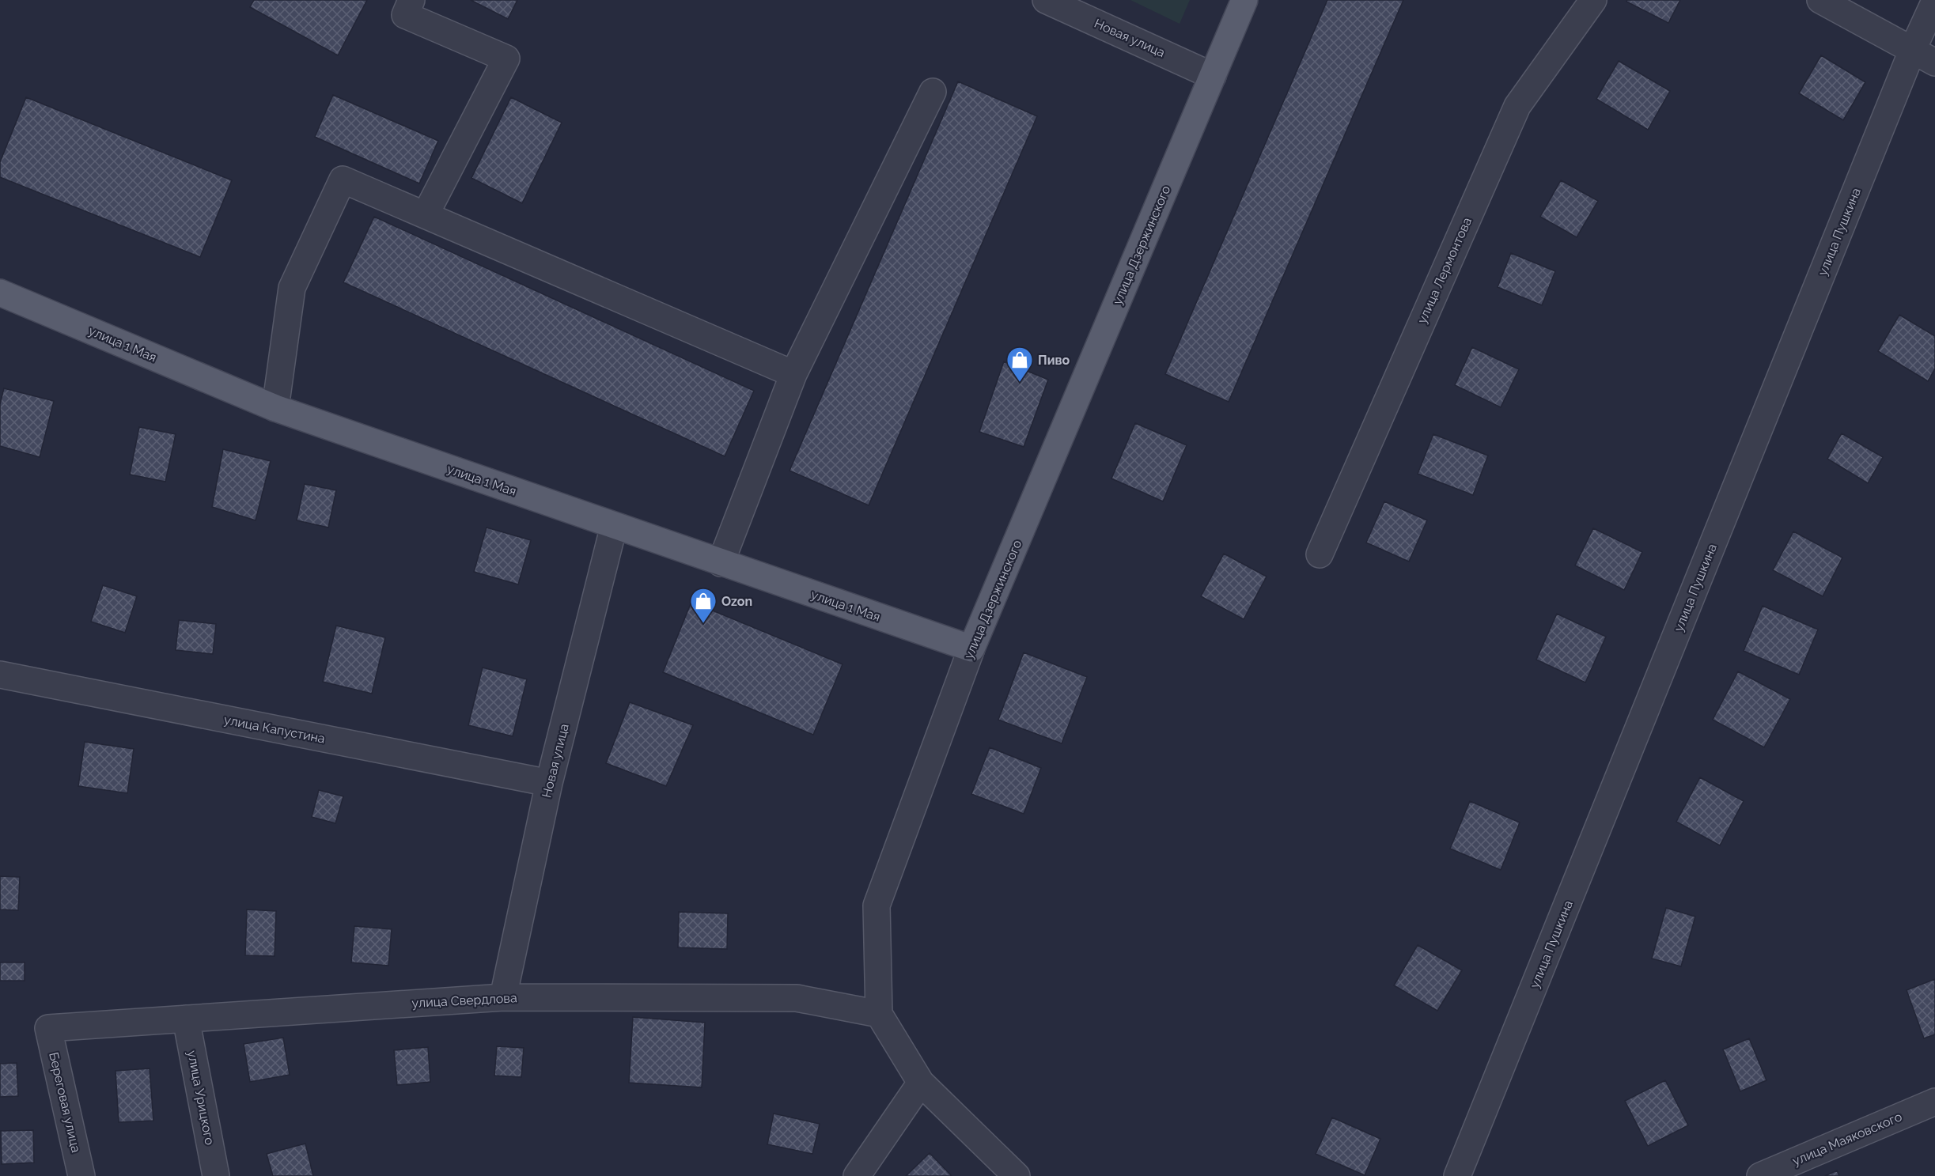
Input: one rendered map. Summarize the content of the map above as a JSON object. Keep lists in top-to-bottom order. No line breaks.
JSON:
{"streets":{"main road":["улица Дзержинского","улица 1 Мая"],"street":["Новая улица","улица Пушкина","улица Лермонтова","улица Капустина","улица Свердлова","улица Урицкого","Береговая улица","улица Маяковского"]},"crossings":[["Новая улица","улица Дзержинского"],["Новая улица","улица 1 Мая"],["Новая улица","улица Капустина"],["Новая улица","улица Свердлова"],["улица Дзержинского","улица 1 Мая"],["улица Дзержинского","улица Свердлова"],["улица Свердлова","улица Урицкого"],["улица Свердлова","Береговая улица"]],"places":{"shop":["Пиво","Ozon"]}}
